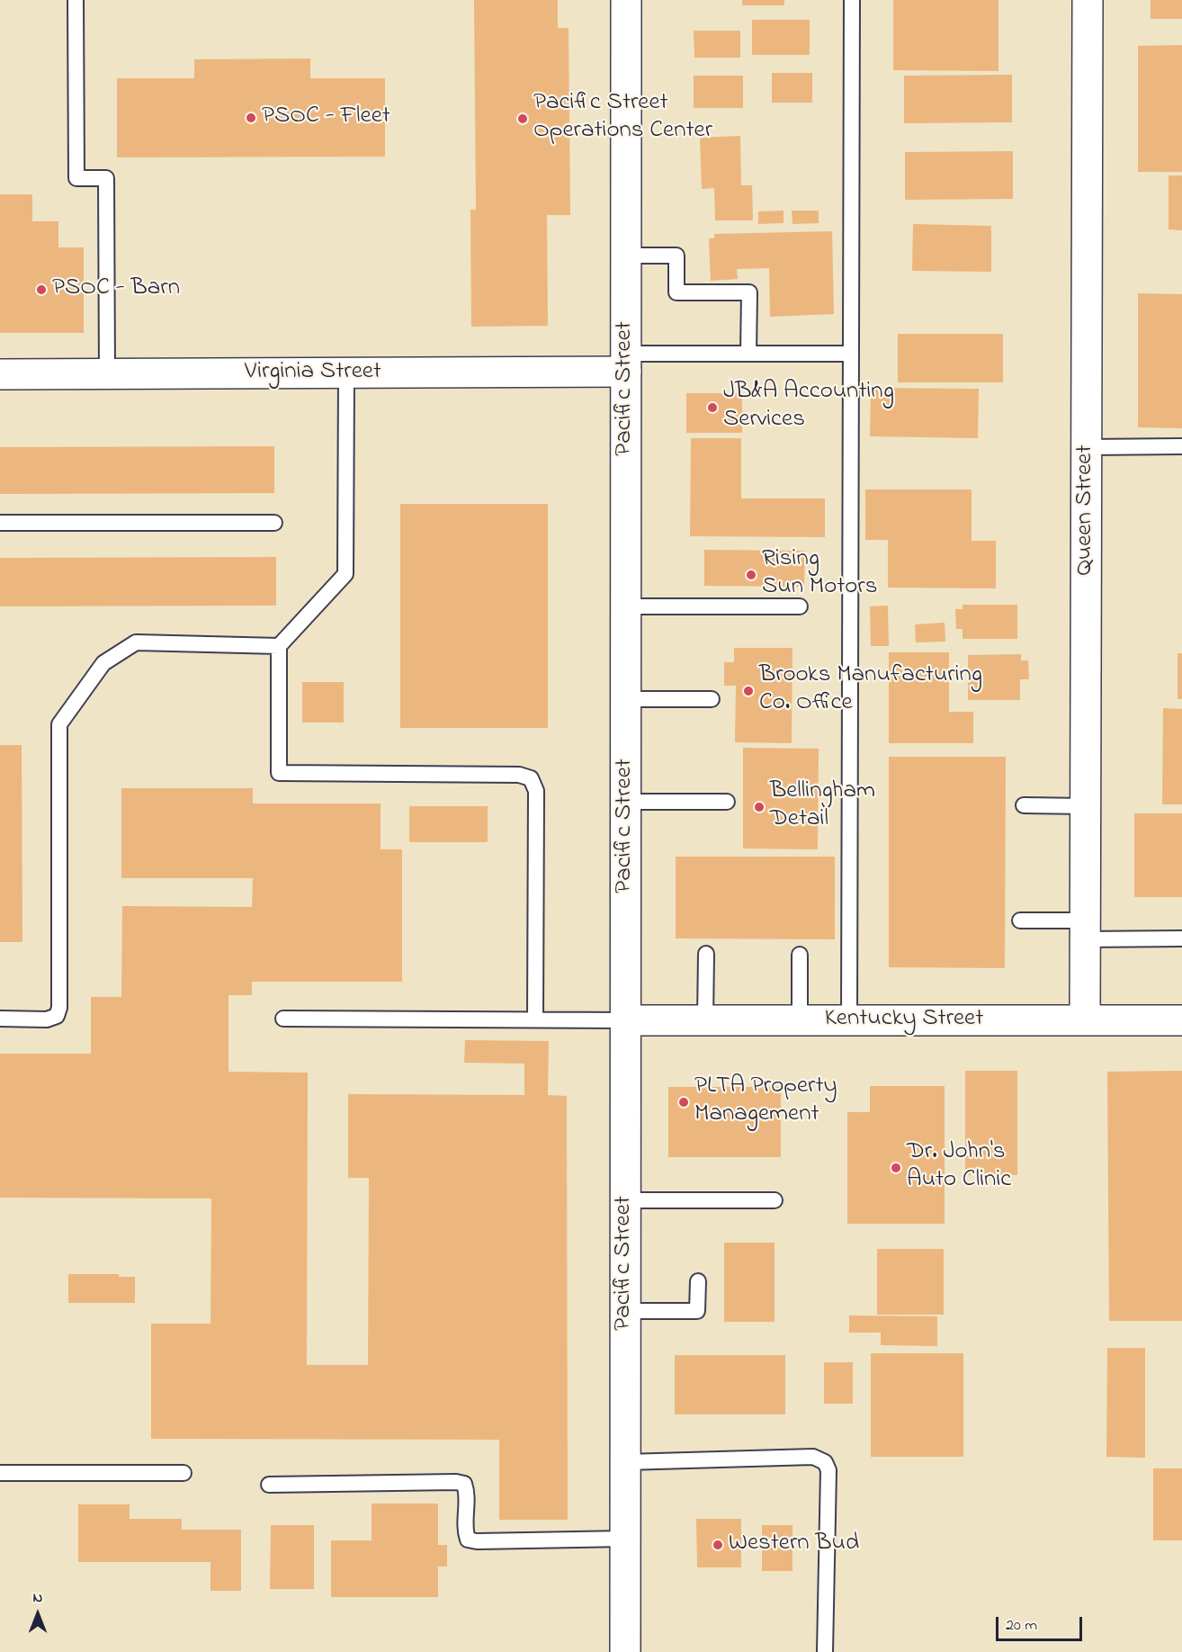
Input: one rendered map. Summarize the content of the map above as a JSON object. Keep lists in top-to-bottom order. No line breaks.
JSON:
{"streets":{"street":["Virginia Street","Pacific Street","Queen Street","Kentucky Street"]},"crossings":[["Virginia Street","Pacific Street"],["Pacific Street","Kentucky Street"],["Queen Street","Kentucky Street"]],"places":["PSOC - Fleet","Pacific Street Operations Center","PSOC - Barn","JB&A Accounting Services","Rising Sun Motors","Brooks Manufacturing Co. Office","Bellingham Detail","PLTA Property Management","Dr. John's Auto Clinic","Western Bud"],"scale_bar":"20 m","north":"top"}
